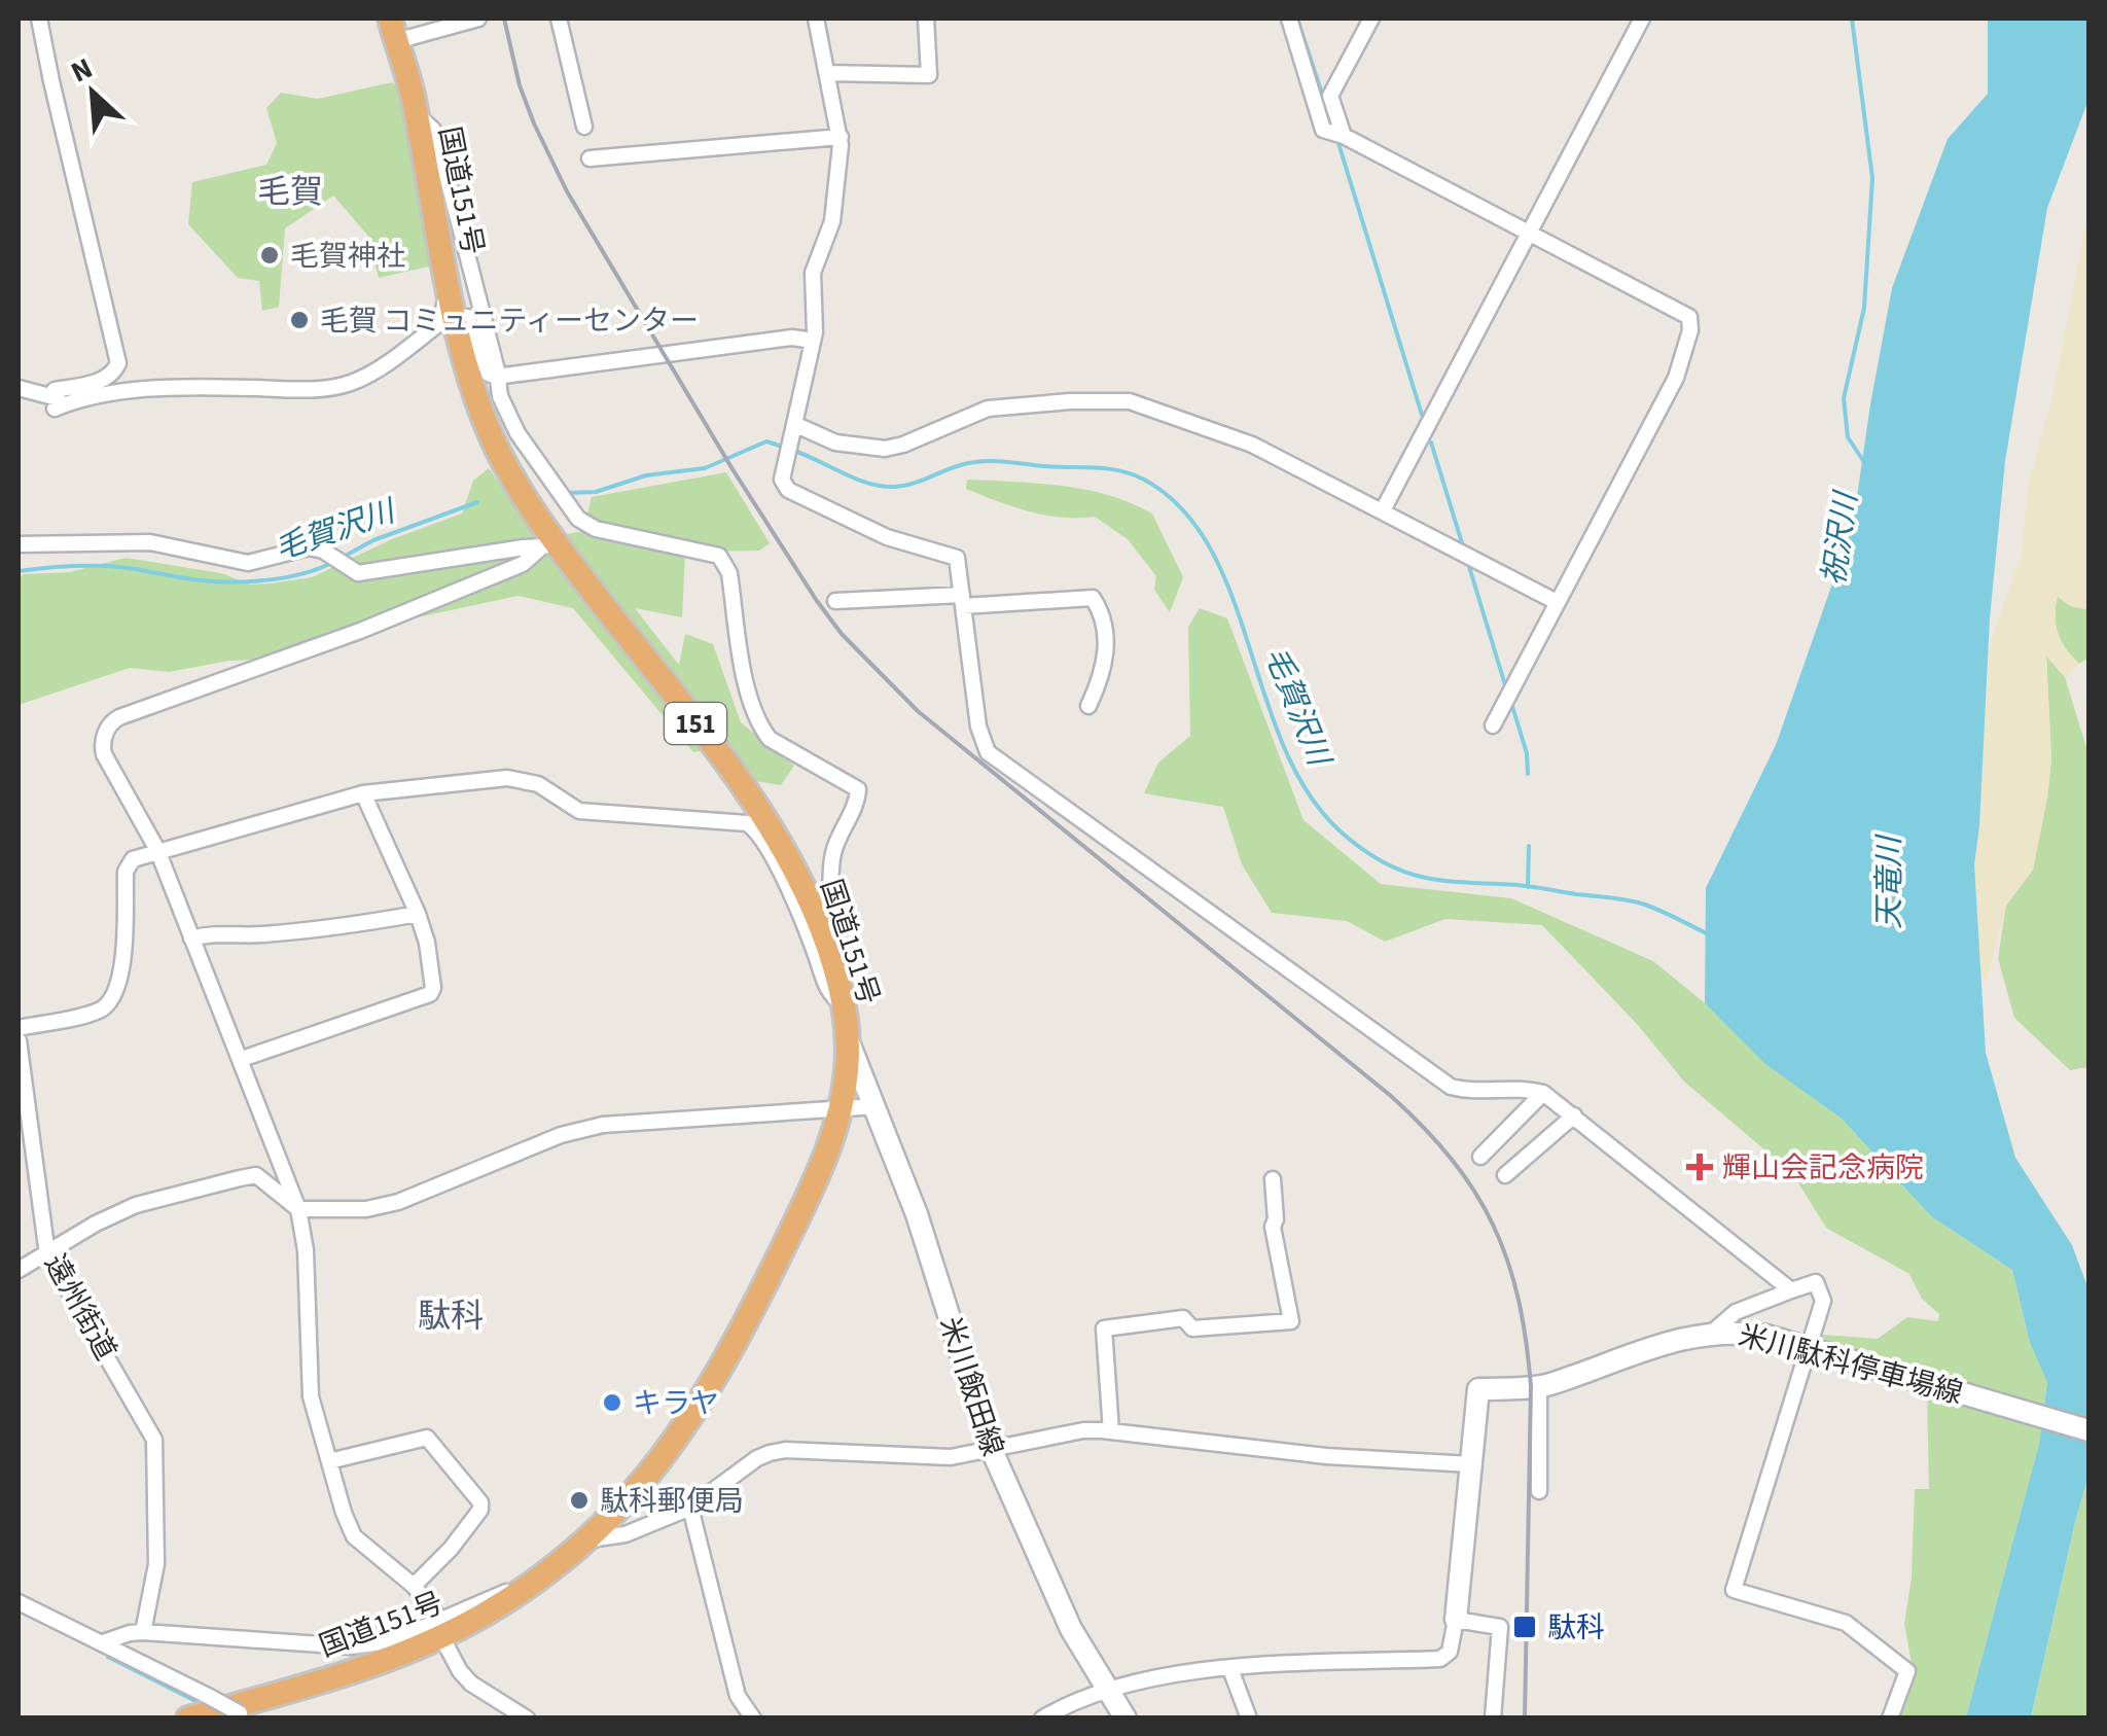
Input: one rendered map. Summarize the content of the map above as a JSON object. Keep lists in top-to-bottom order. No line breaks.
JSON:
{"streets":{"highway":["国道151号","151"],"main road":["米川駄科停車場線","米川飯田線"],"street":["遠州街道"]},"crossings":[["国道151号","米川飯田線"]],"districts":["毛賀","駄科"],"water":["毛賀沢川","祝沢川","天竜川"],"places":{"other":["毛賀神社","毛賀 コミュニティーセンター","キラヤ","駄科郵便局"],"health":["輝山会記念病院"],"transit":["駄科"]},"north":"top left"}
